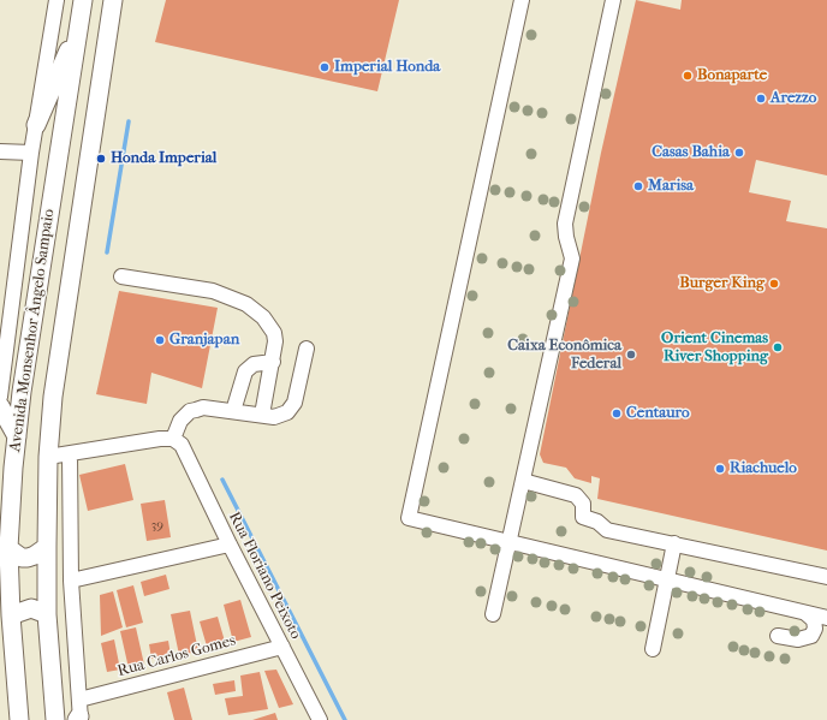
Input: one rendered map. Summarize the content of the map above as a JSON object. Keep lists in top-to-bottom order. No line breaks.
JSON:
{"streets":{"main road":["Avenida Monsenhor Ângelo Sampaio"],"street":["Rua Floriano Peixoto","Rua Carlos Gomes"]},"crossings":[["Rua Floriano Peixoto","Rua Carlos Gomes"]],"places":["Imperial Honda","Bonaparte","Arezzo","Casas Bahia","Honda Imperial","Marisa","Burger King","Granjapan","Orient Cinemas River Shopping","Caixa Econômica Federal","Centauro","Riachuelo"],"house_numbers":["39"]}
